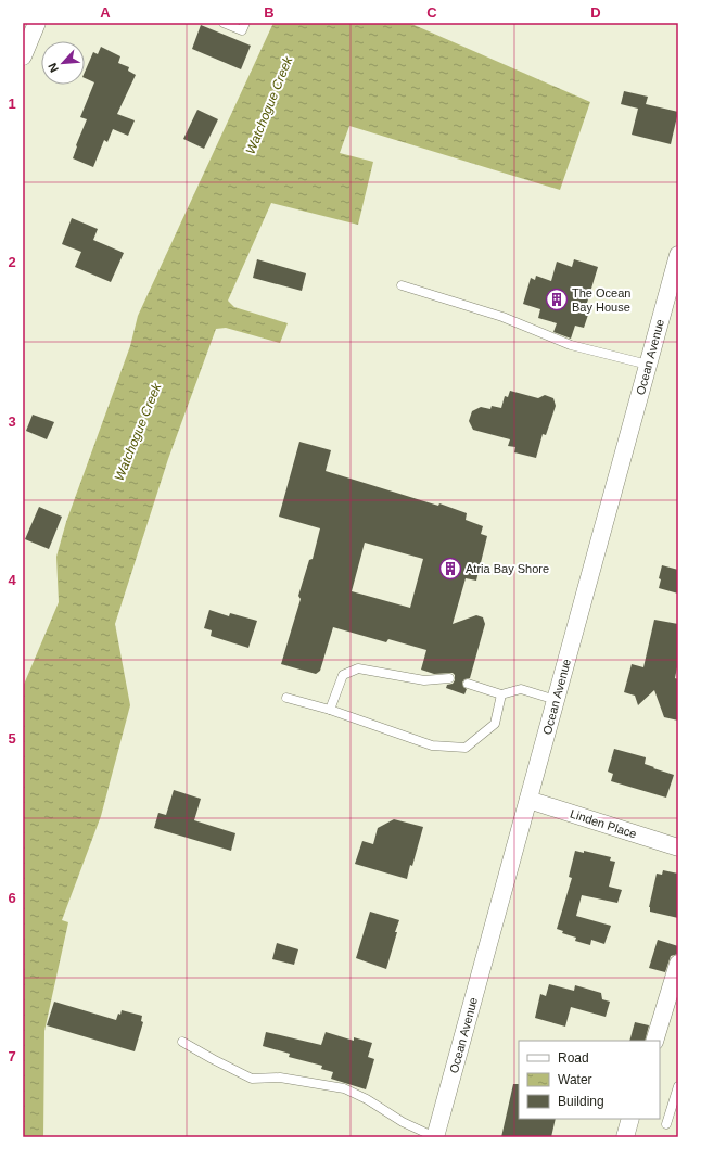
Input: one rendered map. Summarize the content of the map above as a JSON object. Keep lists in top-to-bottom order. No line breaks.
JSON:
{"streets":{"street":["Ocean Avenue","Linden Place"]},"crossings":[["Ocean Avenue","Linden Place"]],"water":["Watchogue Creek"],"places":{"building":["The Ocean Bay House","Atria Bay Shore"]},"legend":["Road","Water","Building"],"north":"bottom left","grid":{"columns":["A","B","C","D"],"rows":["1","2","3","4","5","6","7"]}}
